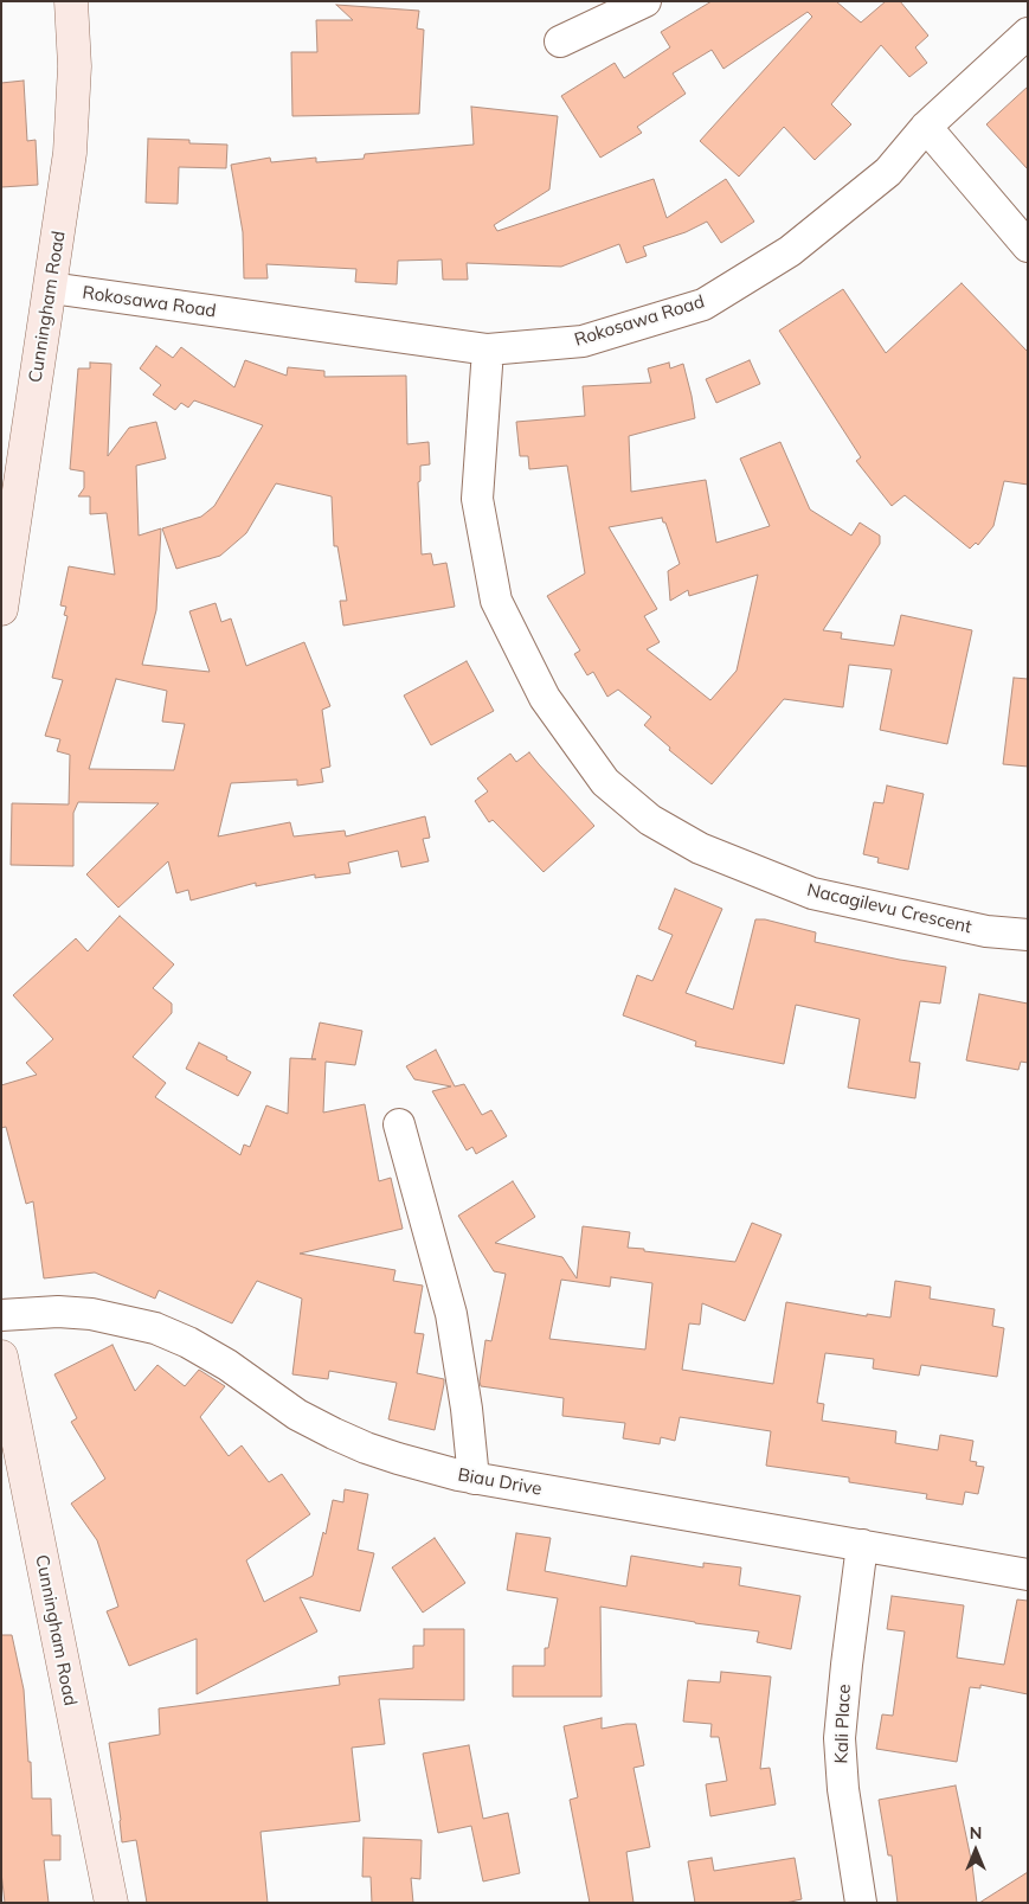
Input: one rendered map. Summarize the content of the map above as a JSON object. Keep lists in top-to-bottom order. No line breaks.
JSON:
{"streets":{"main road":["Cunningham Road"],"street":["Rokosawa Road","Nacagilevu Crescent","Biau Drive","Kali Place"]},"crossings":[["Rokosawa Road","Cunningham Road"],["Rokosawa Road","Nacagilevu Crescent"],["Biau Drive","Kali Place"]],"north":"top"}
